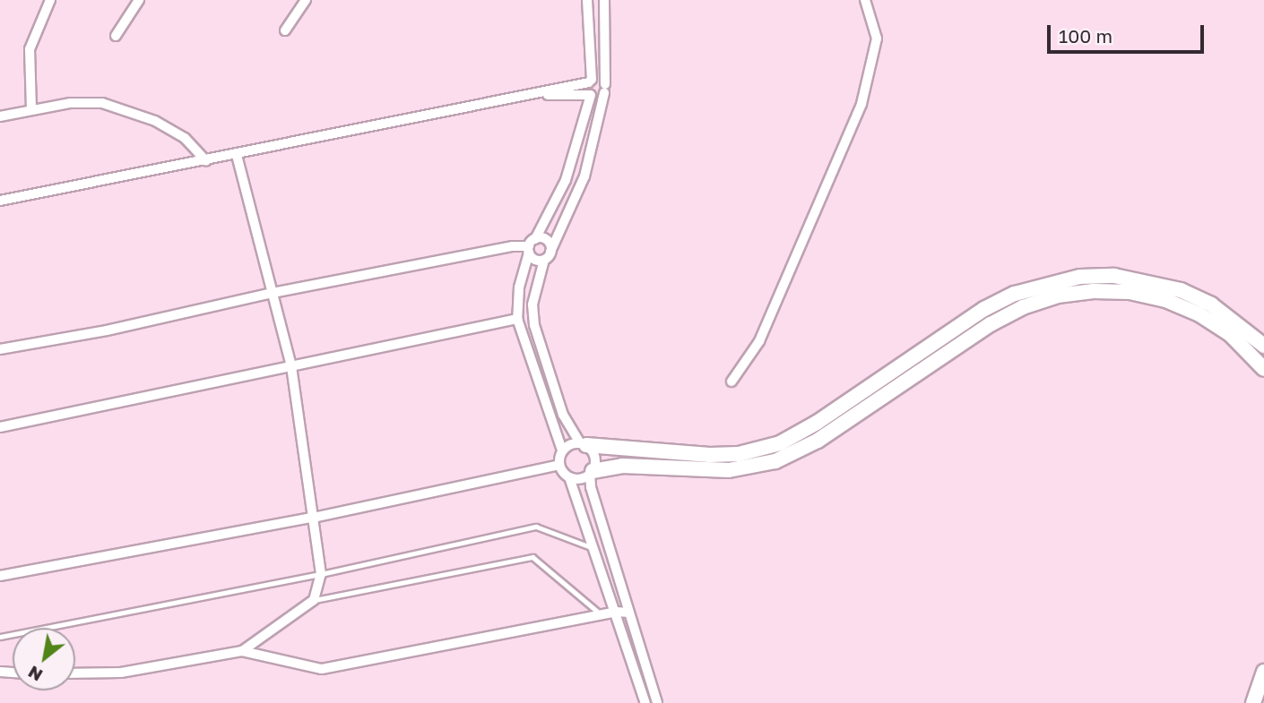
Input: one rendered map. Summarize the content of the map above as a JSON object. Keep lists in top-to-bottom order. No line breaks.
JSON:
{"scale_bar":"100 m","north":"bottom left"}
